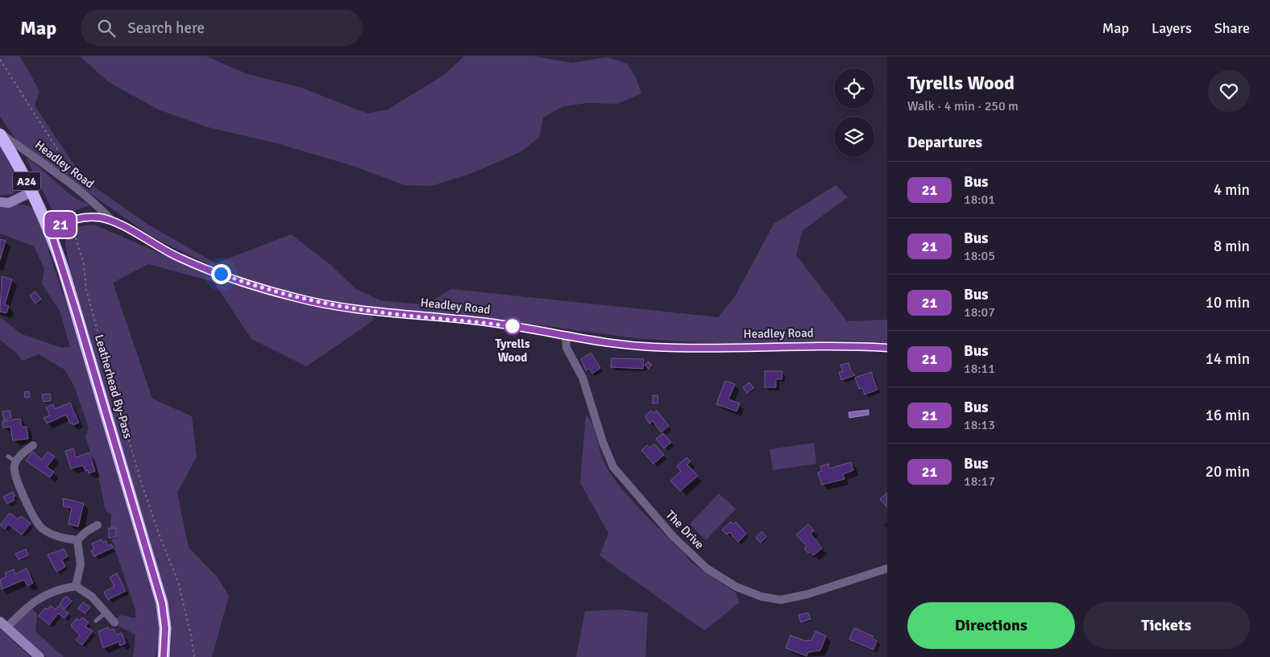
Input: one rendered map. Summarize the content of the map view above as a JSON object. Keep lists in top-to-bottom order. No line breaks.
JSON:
{"streets":{"highway":["A24","Leatherhead By-Pass"],"street":["Headley Road","The Drive"]},"crossings":[["Headley Road","Leatherhead By-Pass"],["Headley Road","The Drive"]],"places":["Tyrells Wood"],"lines":["bus line 21"],"page":{"header":"Map","search":"Search here","nav":["Map","Layers","Share"],"on_map":"21","heading":[["Tyrells Wood","Walk · 4 min · 250 m"],"Departures"],"list":[{"mark":"21","name":"Bus","note":"18:01","value":"4 min"},{"mark":"21","name":"Bus","note":"18:05","value":"8 min"},{"mark":"21","name":"Bus","note":"18:07","value":"10 min"},{"mark":"21","name":"Bus","note":"18:11","value":"14 min"},{"mark":"21","name":"Bus","note":"18:13","value":"16 min"},{"mark":"21","name":"Bus","note":"18:17","value":"20 min"}],"buttons":["Directions","Tickets"]}}
